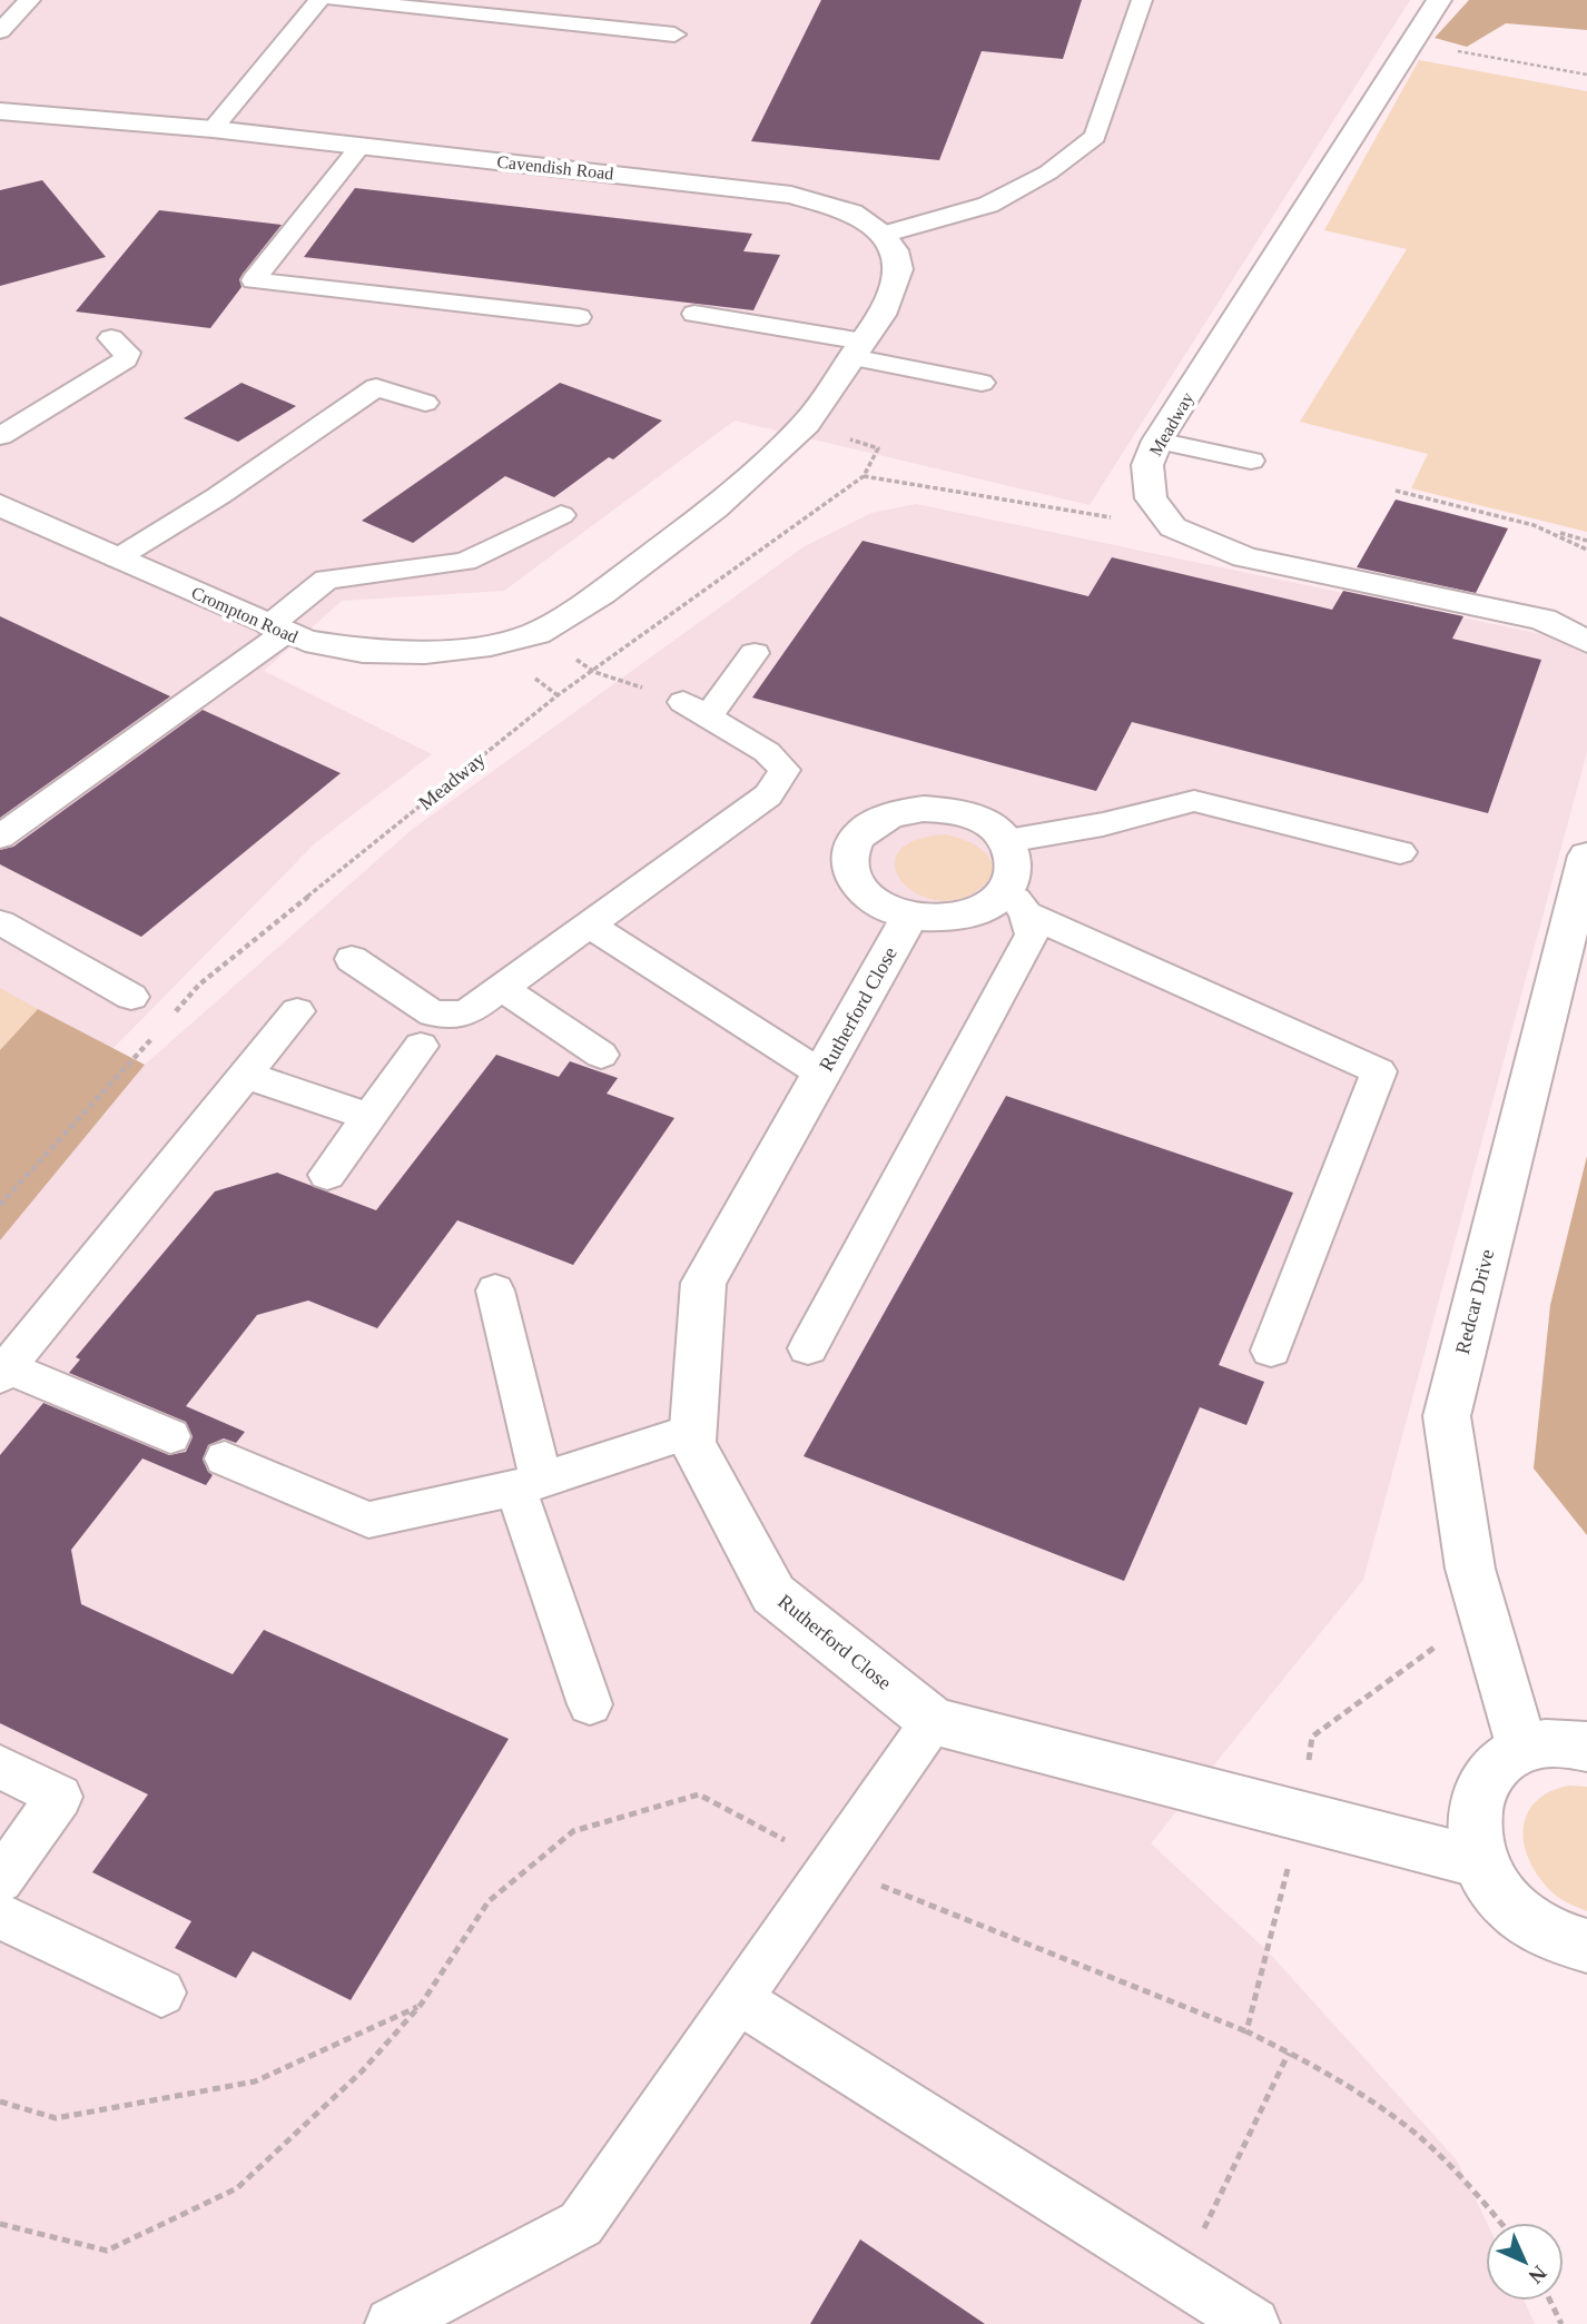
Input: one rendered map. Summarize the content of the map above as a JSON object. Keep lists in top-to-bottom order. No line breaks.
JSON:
{"streets":{"street":["Cavendish Road","Meadway","Crompton Road","Rutherford Close","Redcar Drive"]},"north":"bottom right"}
